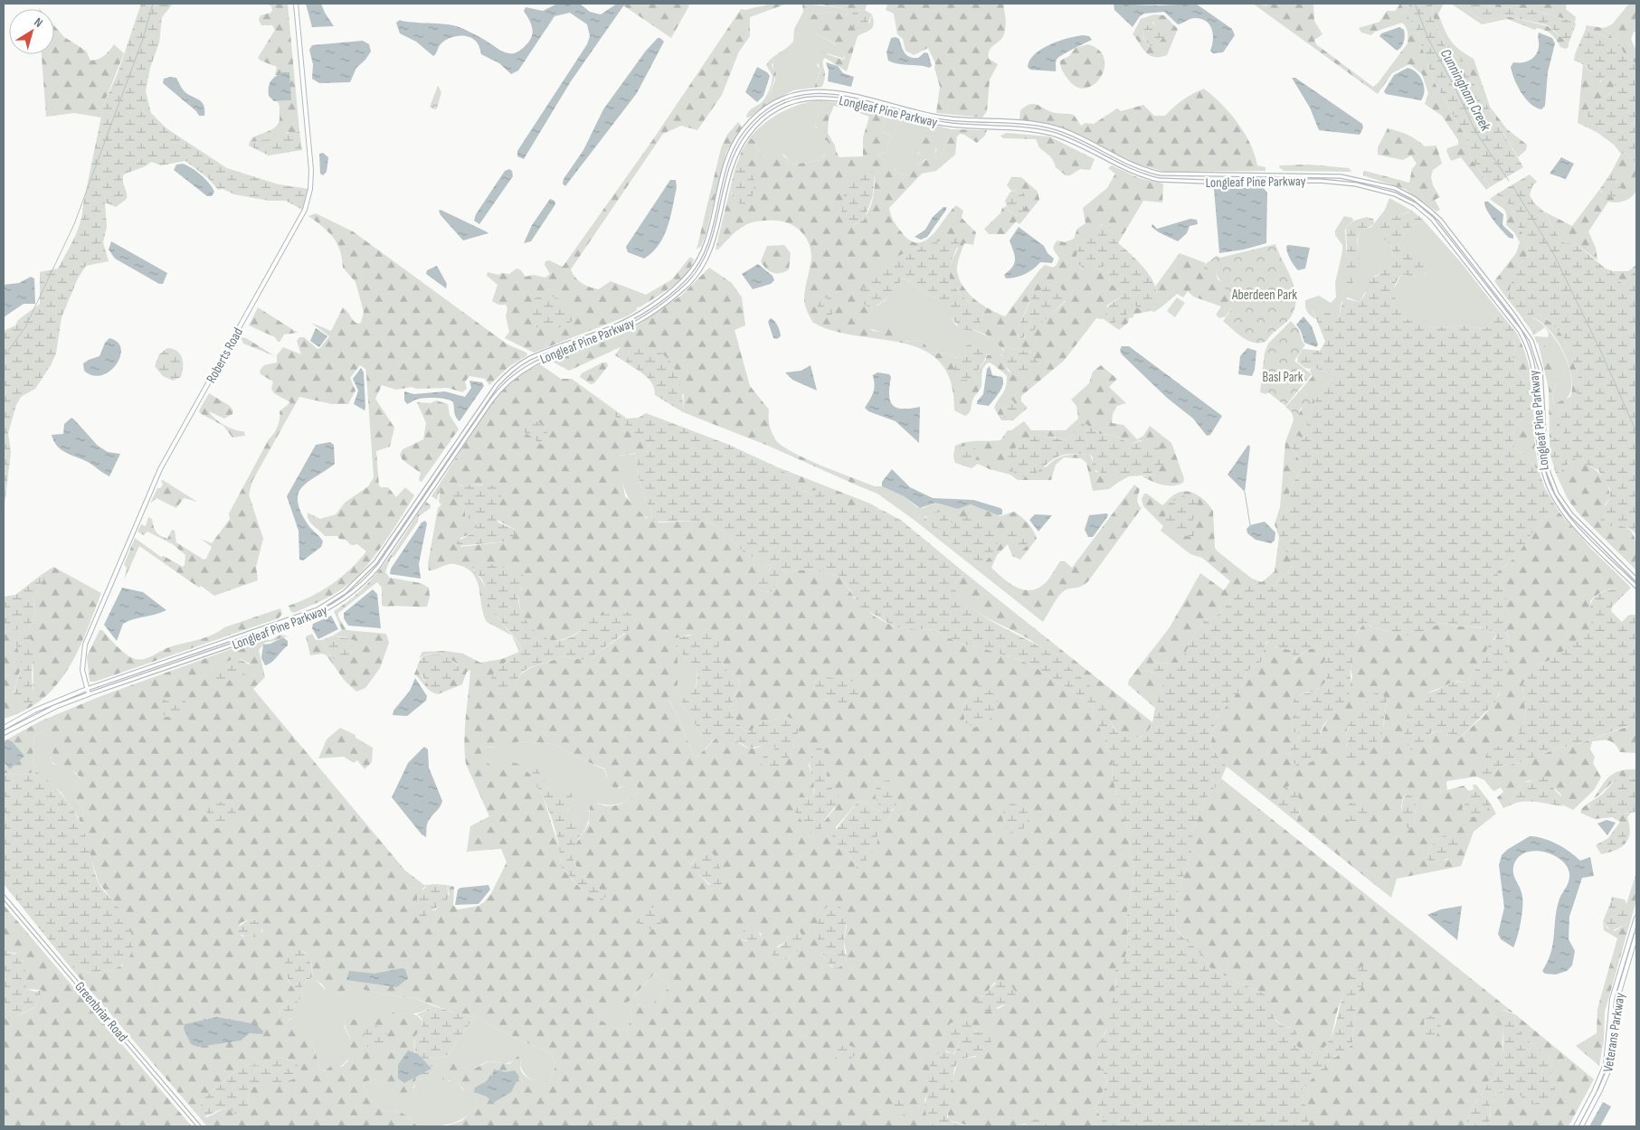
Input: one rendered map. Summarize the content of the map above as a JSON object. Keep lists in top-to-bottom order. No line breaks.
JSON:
{"streets":{"main road":["Longleaf Pine Parkway","Roberts Road","Greenbriar Road","Veterans Parkway"]},"crossings":[["Longleaf Pine Parkway","Roberts Road"]],"water":["Cunningham Creek"],"parks":["Aberdeen Park","Basl Park"],"north":"top right"}
